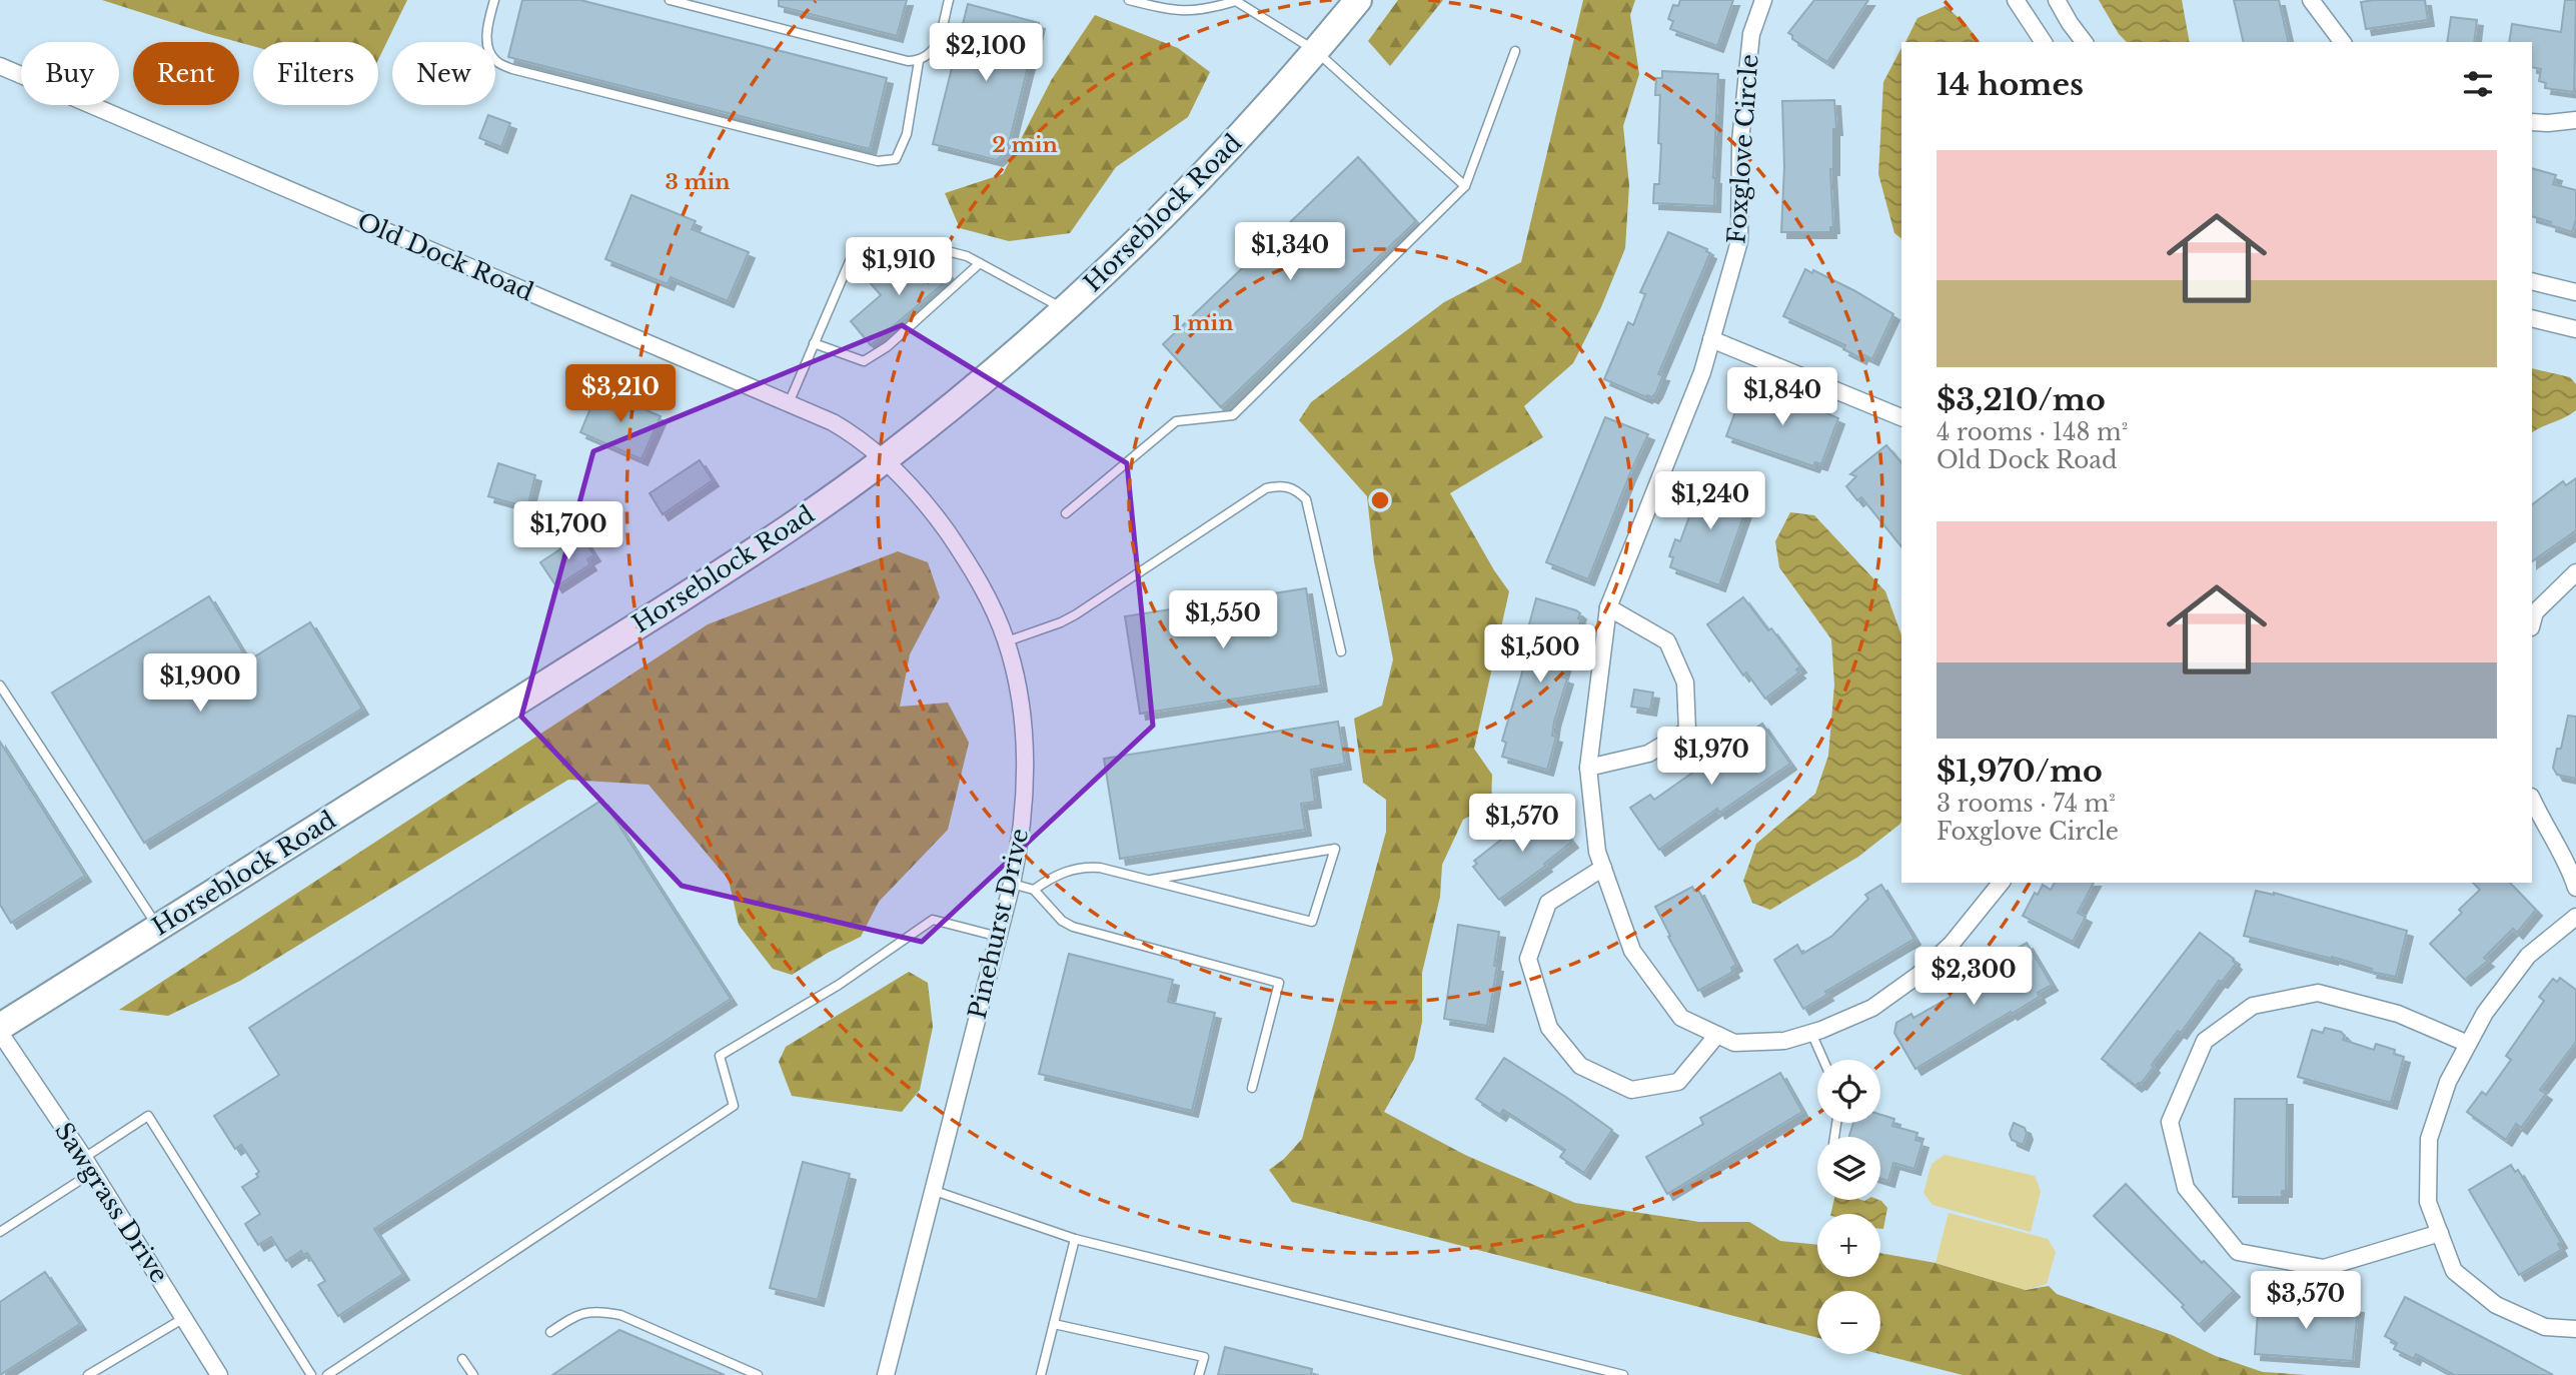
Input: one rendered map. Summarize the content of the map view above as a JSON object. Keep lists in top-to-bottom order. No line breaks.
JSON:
{"streets":{"main road":["Horseblock Road"],"street":["Foxglove Circle","Old Dock Road","Pinehurst Drive","Sawgrass Drive"]},"crossings":[["Horseblock Road","Old Dock Road"],["Horseblock Road","Pinehurst Drive"],["Horseblock Road","Sawgrass Drive"],["Old Dock Road","Pinehurst Drive"]],"page":{"price":["$2,100","$1,340","$1,910","$3,210","$1,840","$1,240","$1,700","$1,550","$1,500","$1,900","$1,970","$1,570","$2,300","$3,570"],"chip":["Buy","Rent","Filters","New"],"heading":"14 homes","list":[{"name":"$3,210/mo","note":"4 rooms · 148 m² · Old Dock Road"},{"name":"$1,970/mo","note":"3 rooms · 74 m² · Foxglove Circle"}],"map_buttons":["+","−"]},"rings":["2 min","3 min","1 min"]}
